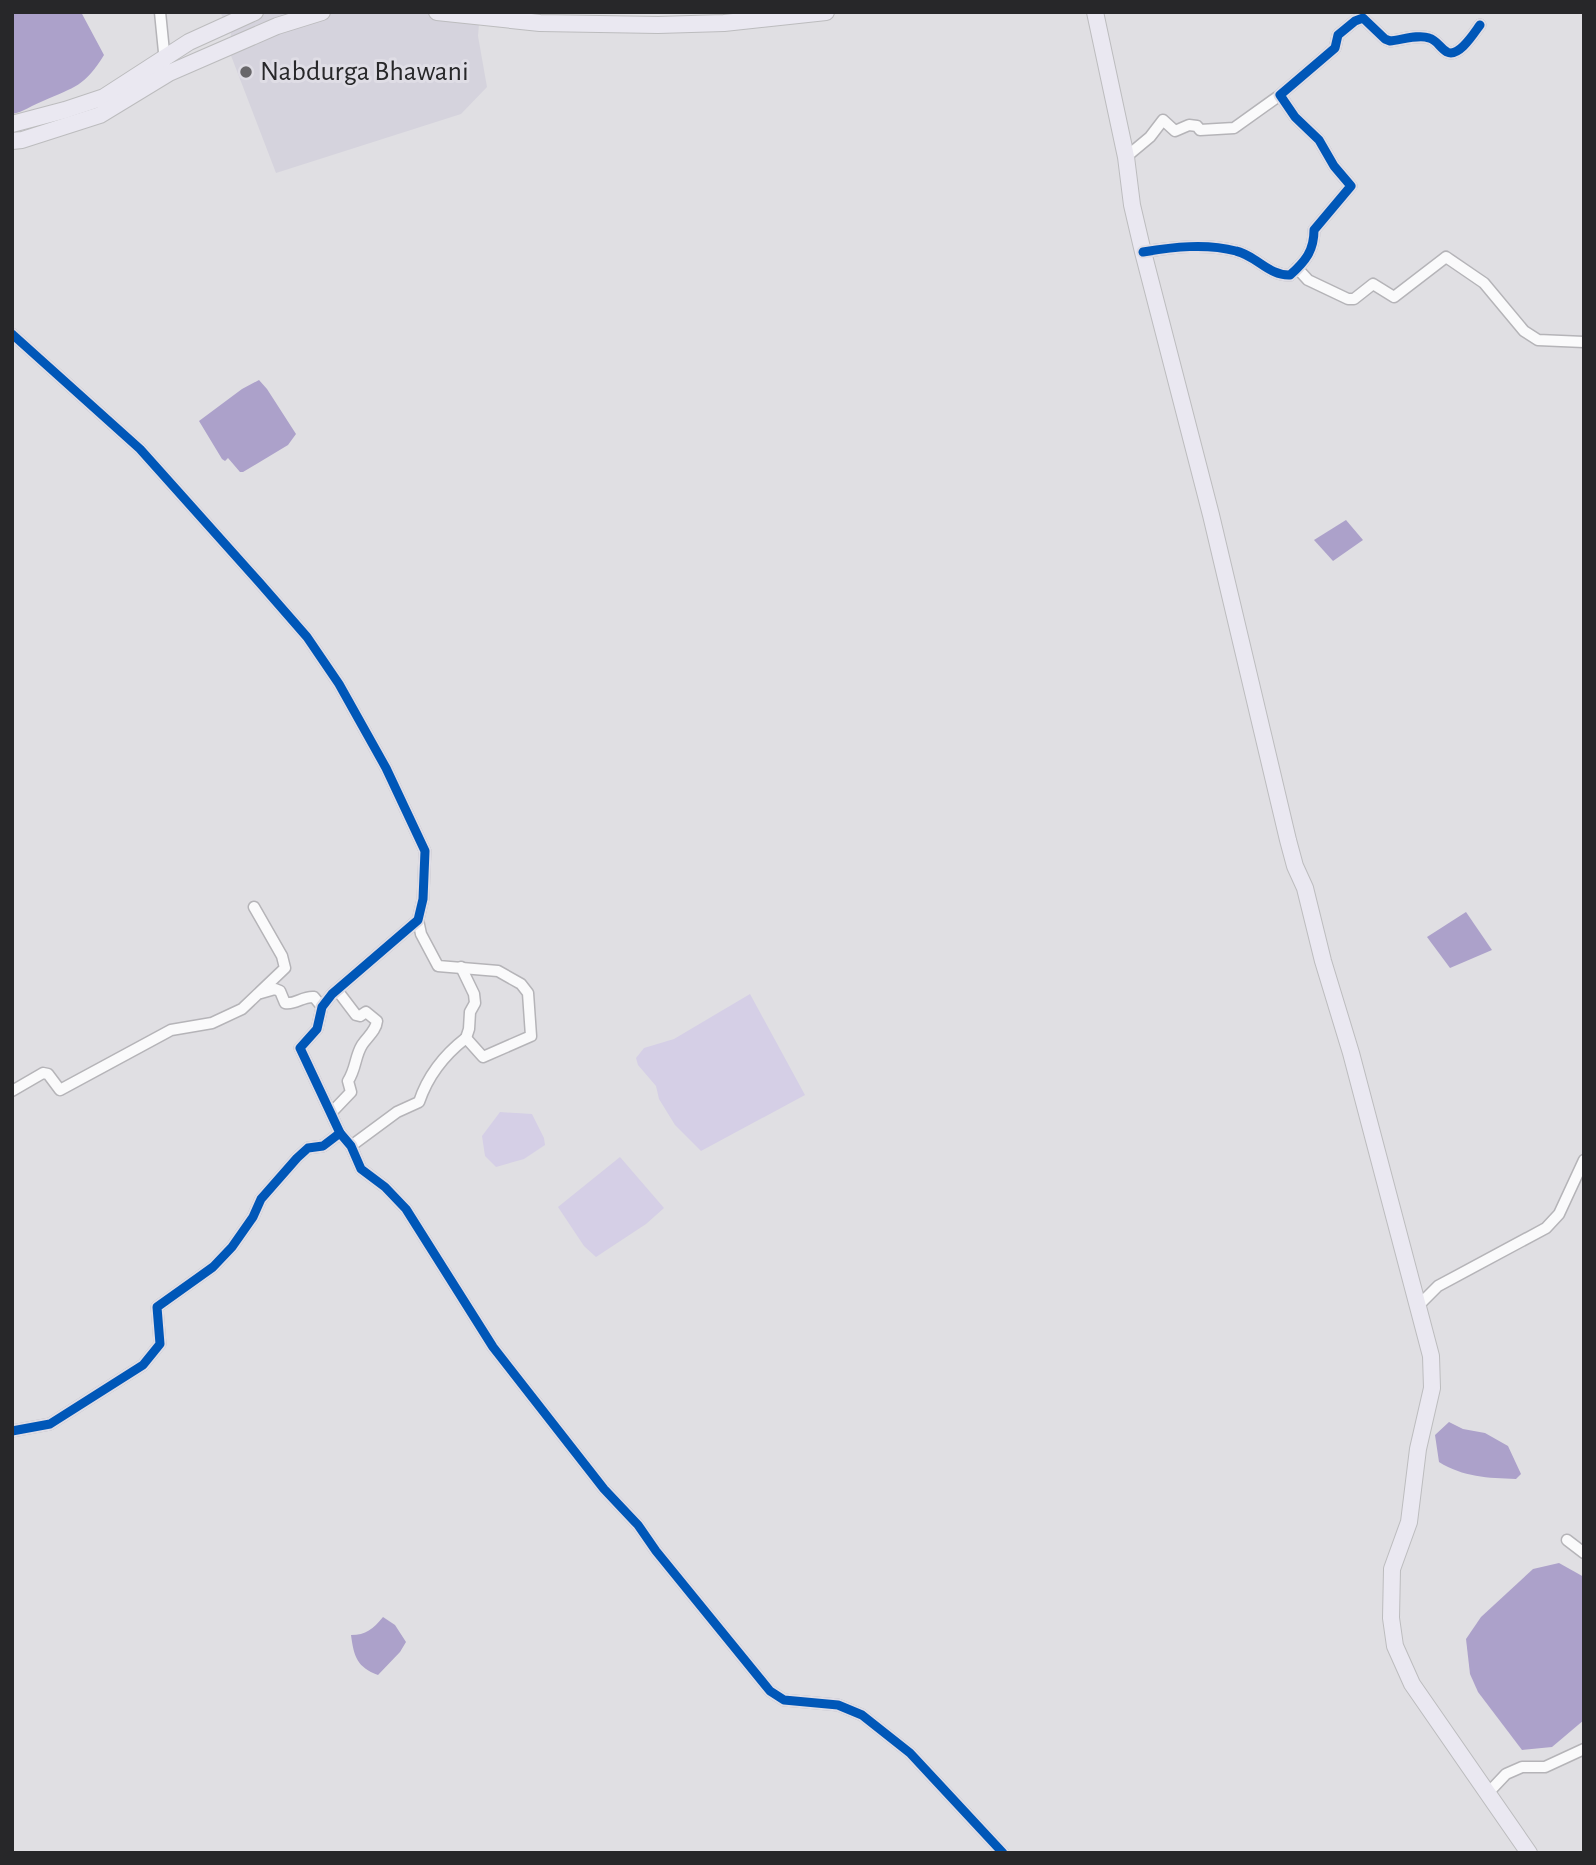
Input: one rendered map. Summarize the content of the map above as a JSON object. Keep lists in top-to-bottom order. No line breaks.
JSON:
{"places":["Nabdurga Bhawani"]}
